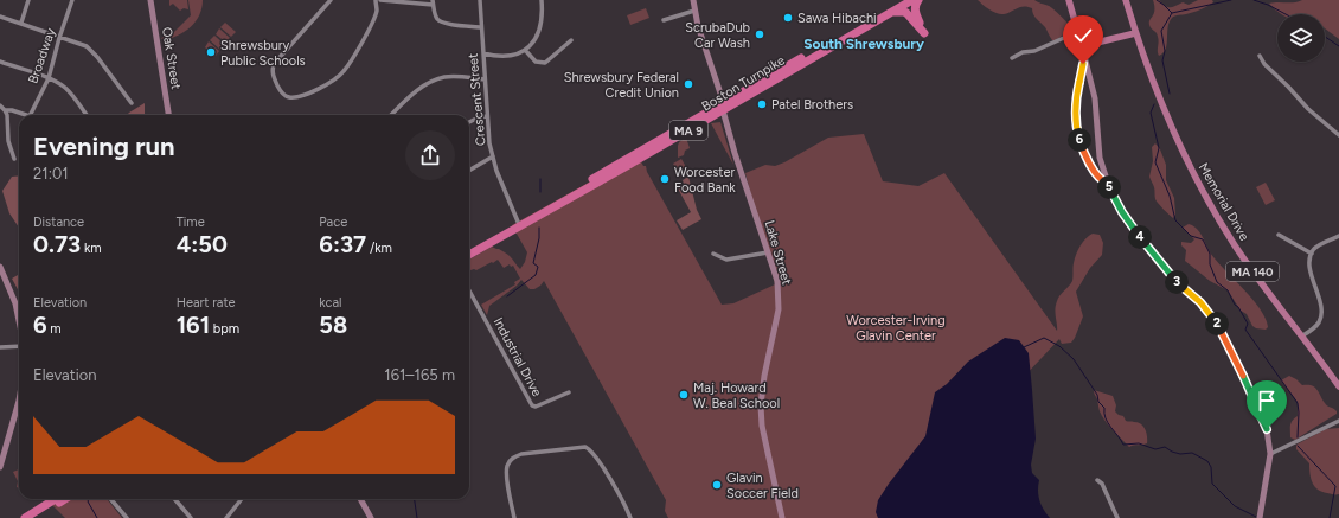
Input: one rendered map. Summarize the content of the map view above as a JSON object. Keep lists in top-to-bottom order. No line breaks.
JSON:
{"streets":{"highway":["Boston Turnpike","MA 9"],"main road":["Memorial Drive","MA 140"],"street":["Broadway","Oak Street","Crescent Street","Lake Street","Industrial Drive"]},"crossings":[["Boston Turnpike","Crescent Street"],["Boston Turnpike","Lake Street"],["Memorial Drive","MA 140"]],"districts":["South Shrewsbury"],"parks":["Worcester-Irving Glavin Center"],"places":["Sawa Hibachi","ScrubaDub Car Wash","Shrewsbury Public Schools","Shrewsbury Federal Credit Union","Patel Brothers","Worcester Food Bank","Maj. Howard W. Beal School","Glavin Soccer Field"],"page":{"heading":["Evening run","21:01"],"pins":["6","5","4","3","2"],"stats":[["Distance","0.73 km"],["Time","4:50"],["Pace","6:37 /km"],["Elevation","6 m"],["Heart rate","161 bpm"],["kcal","58"]],"chart":["Elevation","161–165 m"]}}
